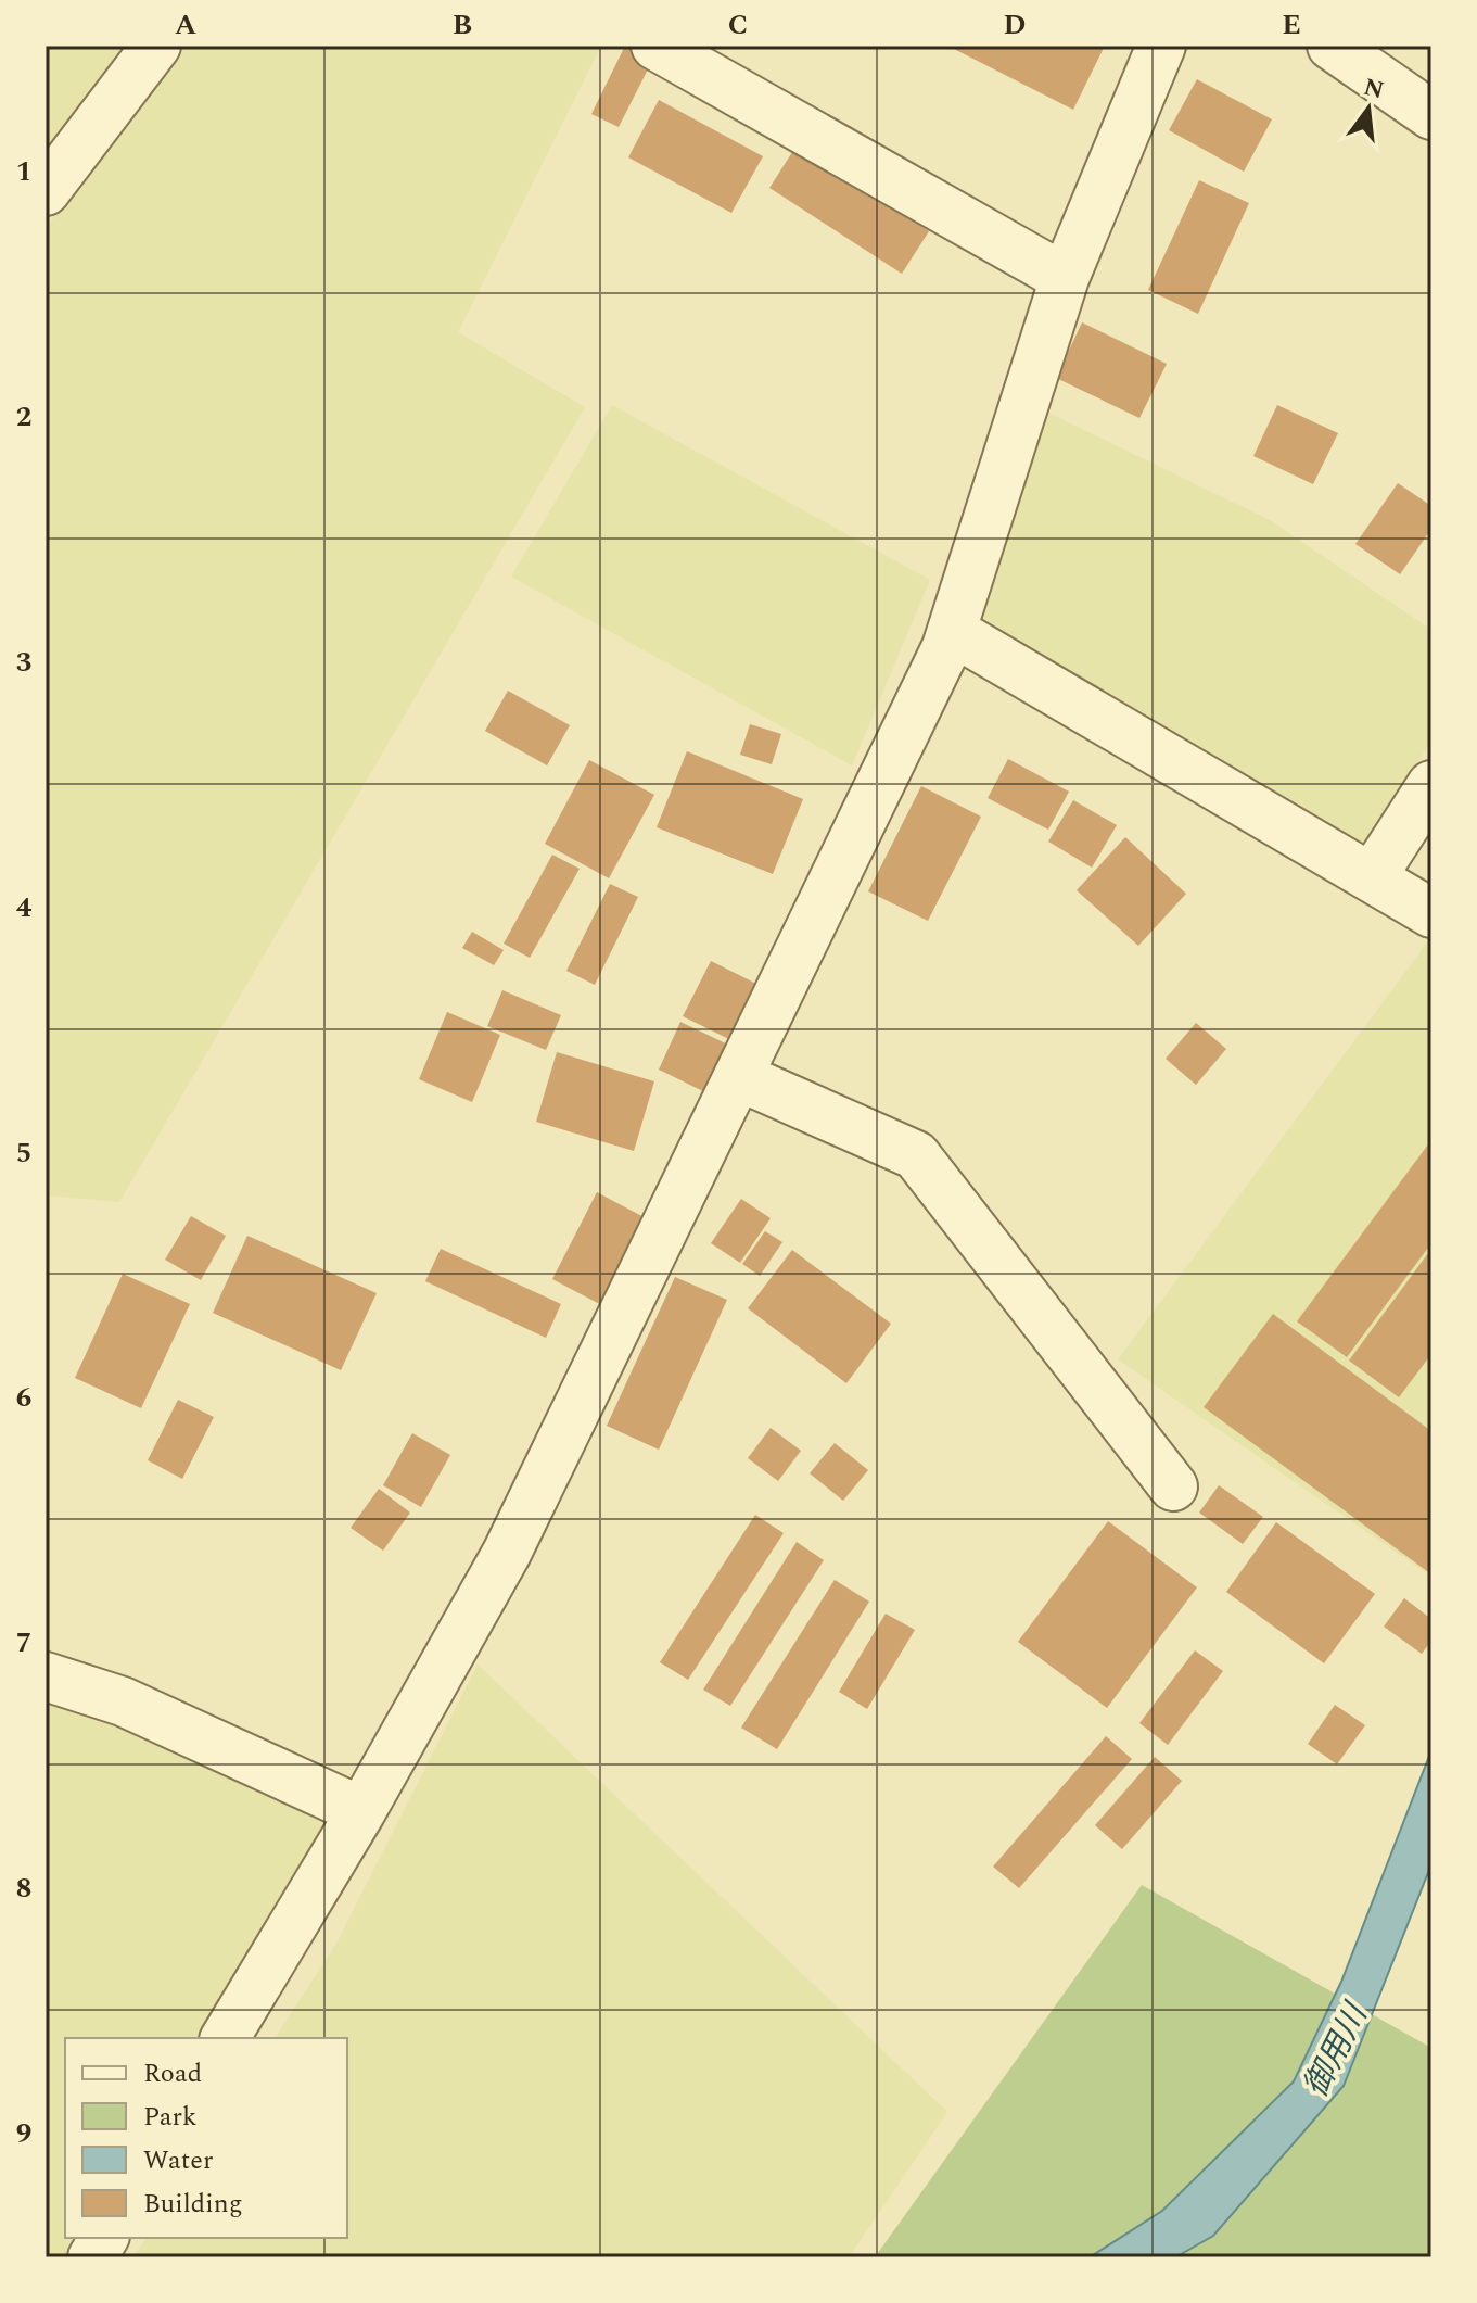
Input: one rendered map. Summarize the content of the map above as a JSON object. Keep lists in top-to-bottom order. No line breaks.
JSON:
{"water":["御用川"],"legend":["Road","Park","Water","Building"],"north":"top","grid":{"columns":["A","B","C","D","E"],"rows":["1","2","3","4","5","6","7","8","9"]}}
